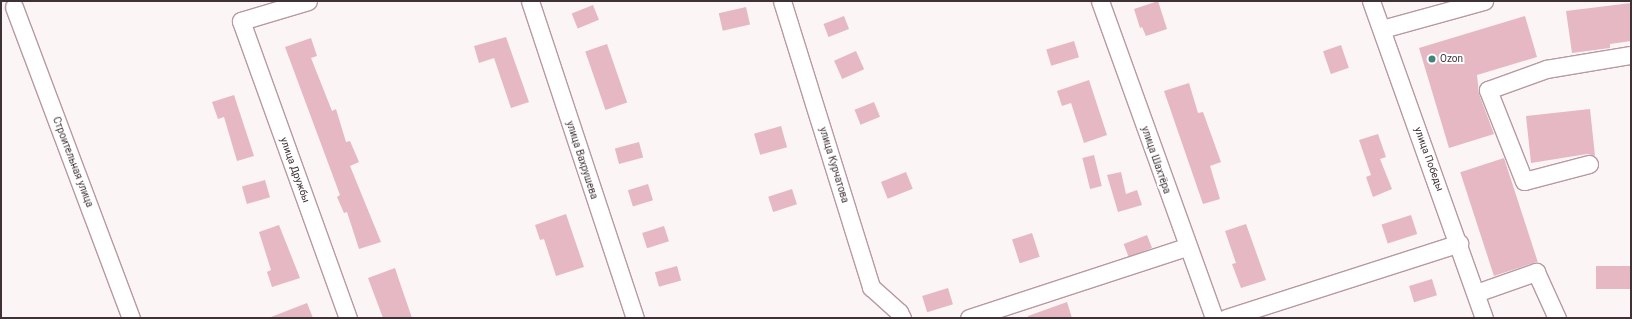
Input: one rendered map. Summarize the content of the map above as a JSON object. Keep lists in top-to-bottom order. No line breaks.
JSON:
{"streets":{"street":["улица Победы","улица Вахрушева","улица Шахтёра","Строительная улица","улица Курчатова","улица Дружбы"]},"places":["Ozon"]}
